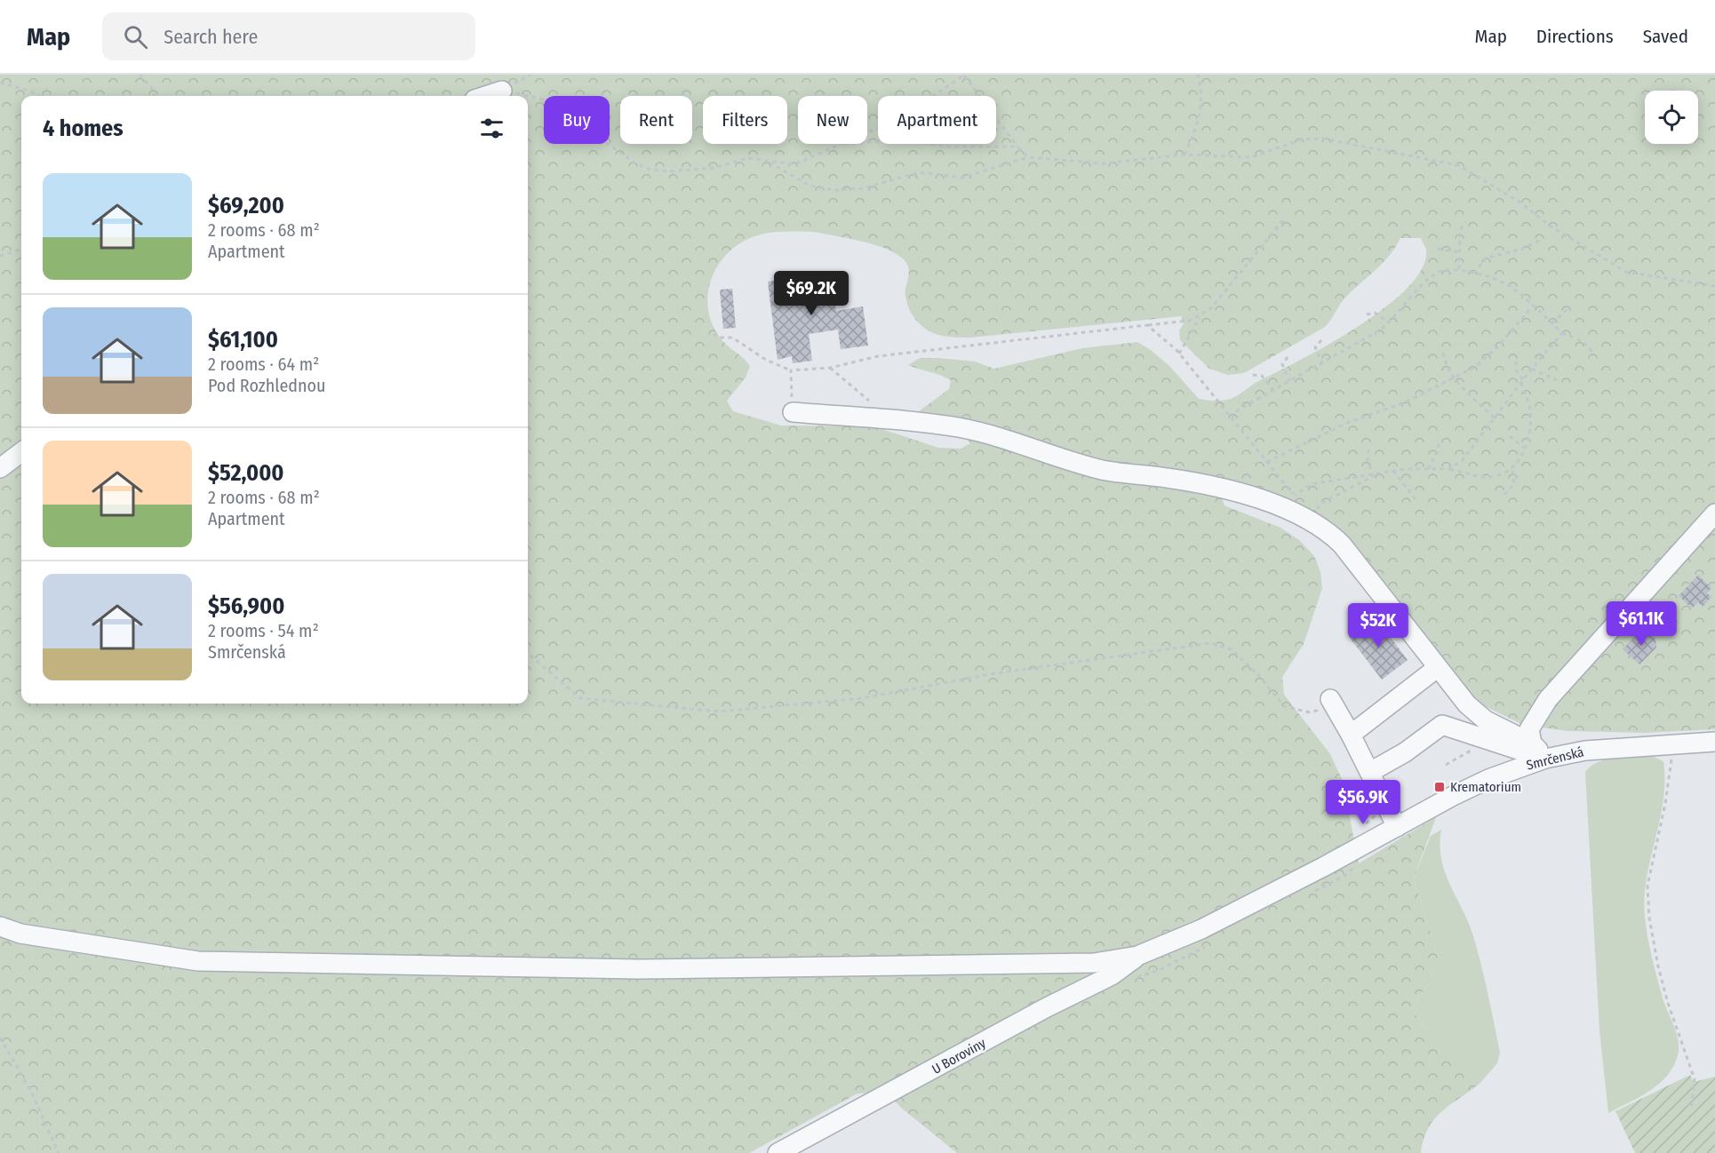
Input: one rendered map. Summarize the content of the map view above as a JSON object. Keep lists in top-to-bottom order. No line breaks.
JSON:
{"streets":{"street":["Smrčenská","U Boroviny"]},"crossings":[["Smrčenská","U Boroviny"]],"places":{"transit":["Krematorium"]},"page":{"header":"Map","search":"Search here","nav":["Map","Directions","Saved"],"chip":["Buy","Rent","Filters","New","Apartment"],"heading":"4 homes","list":[{"name":"$69,200","note":"2 rooms · 68 m² · Apartment"},{"name":"$61,100","note":"2 rooms · 64 m² · Pod Rozhlednou"},{"name":"$52,000","note":"2 rooms · 68 m² · Apartment"},{"name":"$56,900","note":"2 rooms · 54 m² · Smrčenská"}],"price":["$69.2K","$61.1K","$52K","$56.9K"]}}
